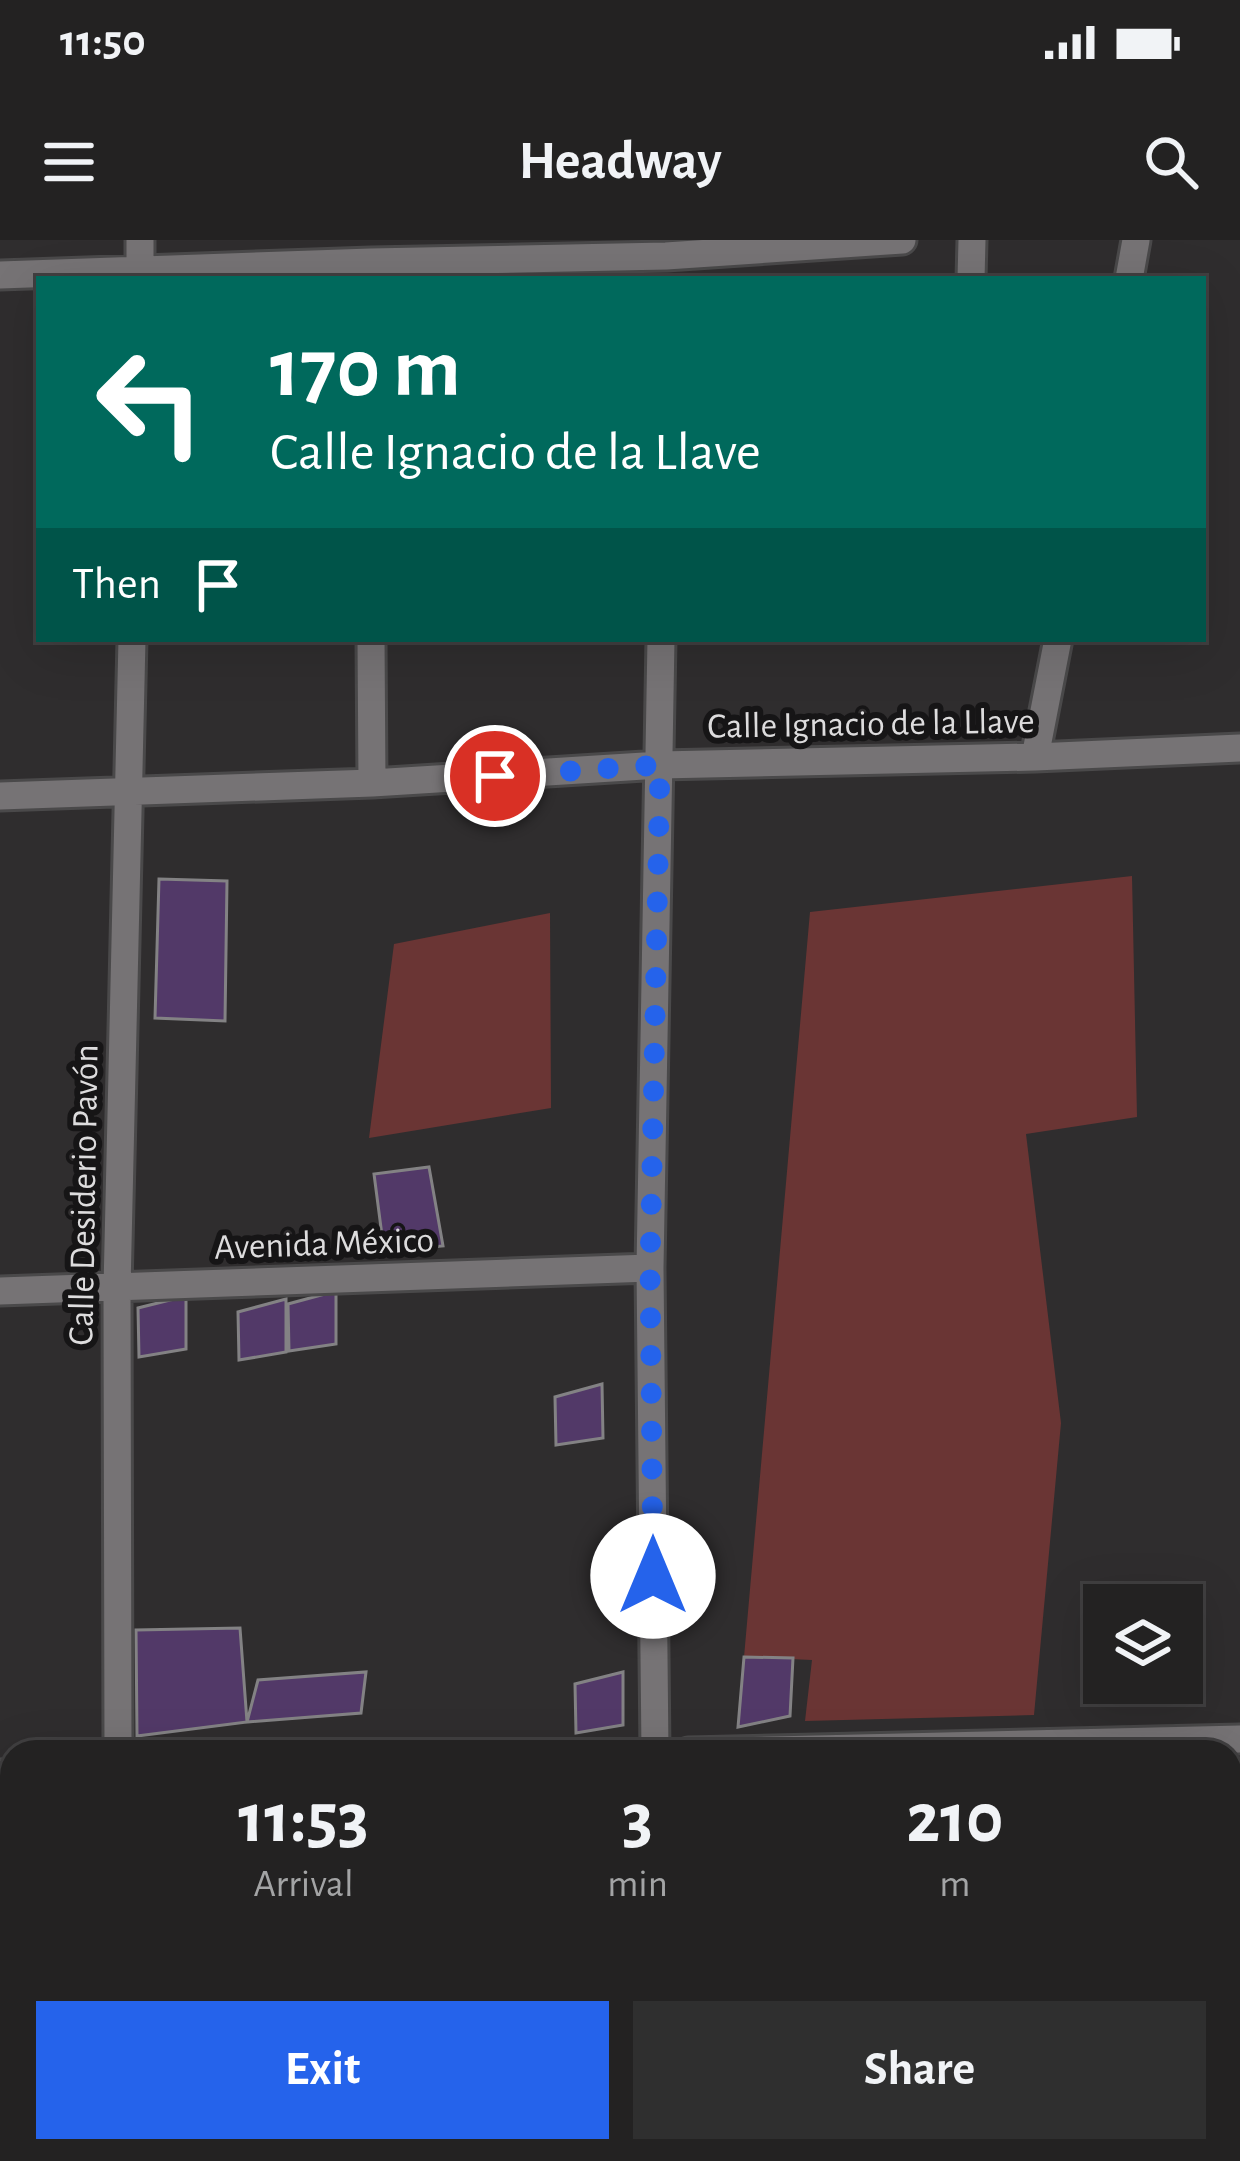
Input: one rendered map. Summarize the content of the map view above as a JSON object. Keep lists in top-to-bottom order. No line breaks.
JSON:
{"streets":{"street":["Calle Ignacio de la Llave","Calle Desiderio Pavón","Avenida México"]},"crossings":[["Calle Ignacio de la Llave","Calle Desiderio Pavón"],["Calle Desiderio Pavón","Avenida México"]],"page":{"status":"11:50","header":"Headway","turn":["170 m","Calle Ignacio de la Llave"],"then":"Then","eta":["11:53","Arrival","3","min","210","m"],"buttons":["Exit","Share"]}}
